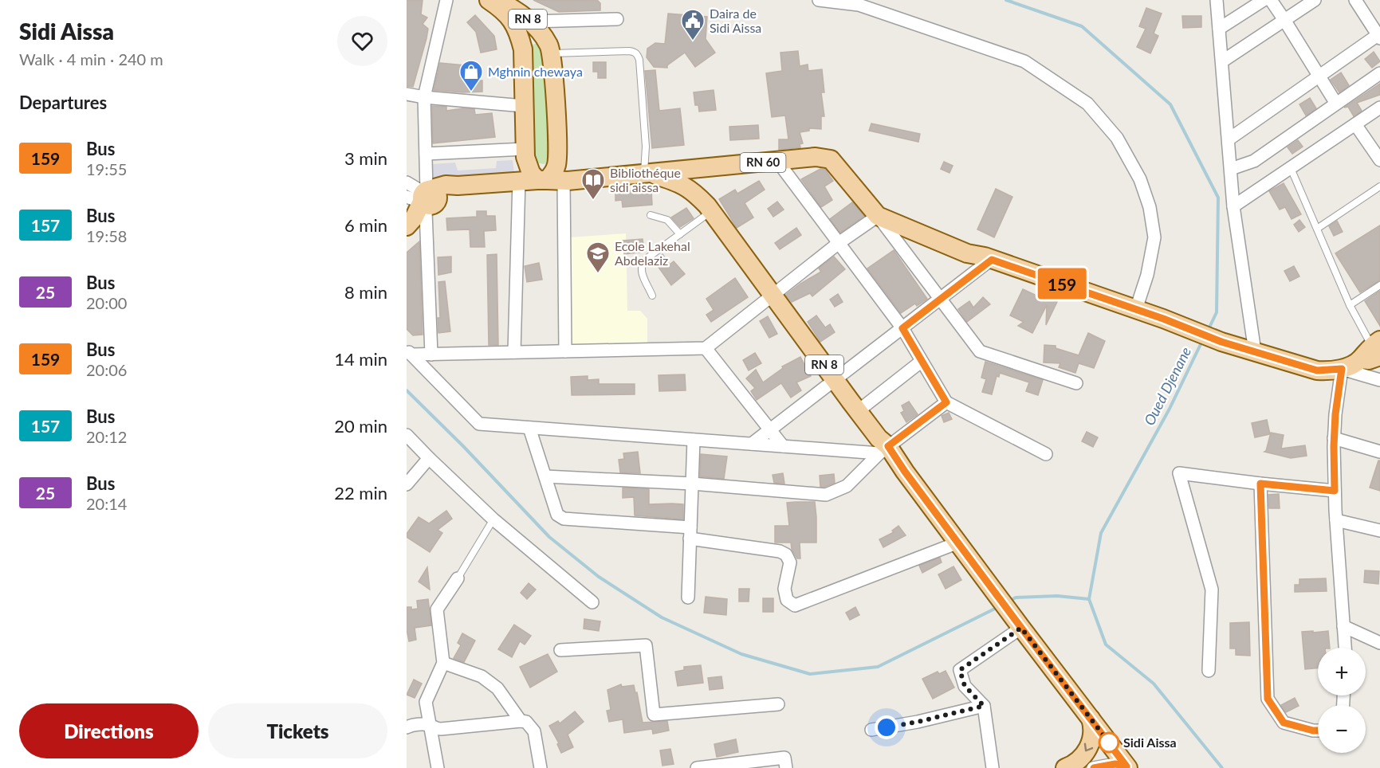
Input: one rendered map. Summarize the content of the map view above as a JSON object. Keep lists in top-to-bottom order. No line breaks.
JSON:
{"streets":{"main road":["RN 8","RN 60"]},"crossings":[["RN 8","RN 60"]],"water":["Oued Djenane"],"places":{"public building":["Daira de Sidi Aissa"],"shop":["Mghnin chewaya"],"library":["Bibliothéque sidi aissa"],"school or university":["Ecole Lakehal Abdelaziz"],"other":["Sidi Aissa"]},"lines":["bus line 159"],"page":{"heading":[["Sidi Aissa","Walk · 4 min · 240 m"],"Departures"],"on_map":"159","list":[{"mark":"159","name":"Bus","note":"19:55","value":"3 min"},{"mark":"157","name":"Bus","note":"19:58","value":"6 min"},{"mark":"25","name":"Bus","note":"20:00","value":"8 min"},{"mark":"159","name":"Bus","note":"20:06","value":"14 min"},{"mark":"157","name":"Bus","note":"20:12","value":"20 min"},{"mark":"25","name":"Bus","note":"20:14","value":"22 min"}],"map_buttons":["+","−"],"buttons":["Directions","Tickets"]}}
